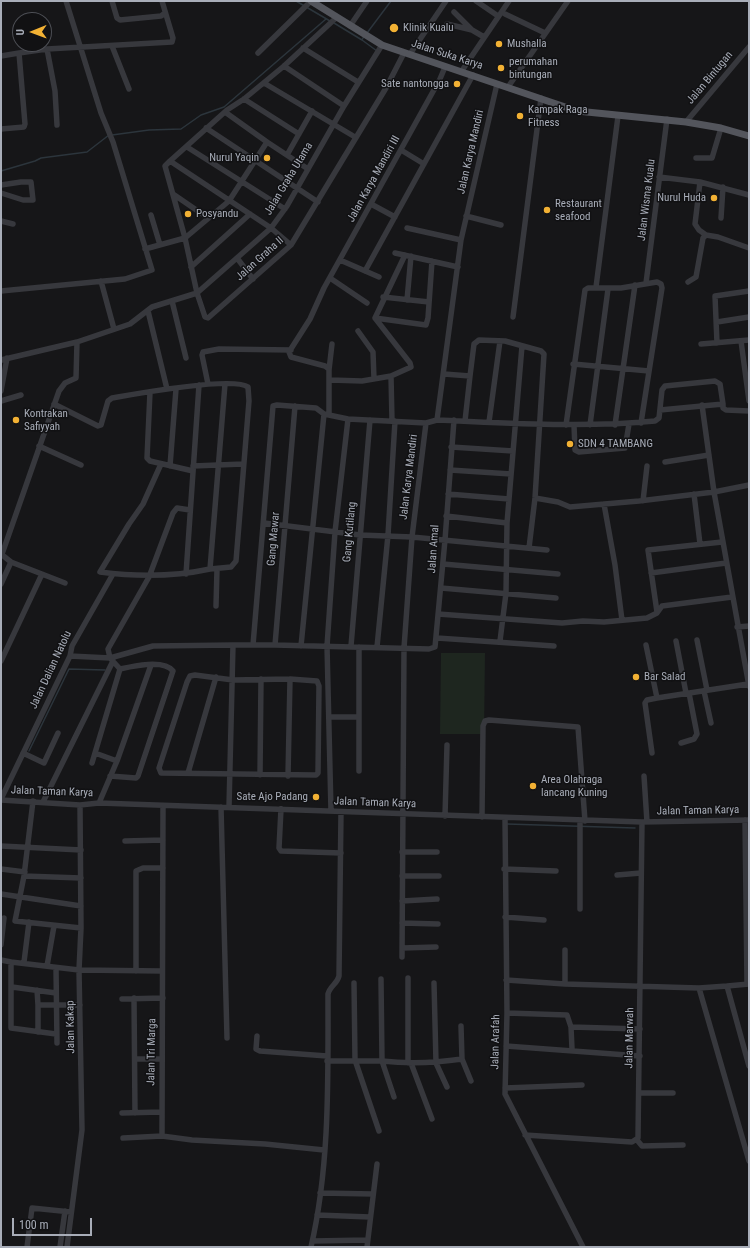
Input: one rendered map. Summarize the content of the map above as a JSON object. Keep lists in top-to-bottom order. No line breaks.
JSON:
{"streets":{"main road":["Jalan Suka Karya"],"street":["Jalan Bintugan","Jalan Karya Mandiri","Jalan Graha Utama","Jalan Karya Mandiri III","Jalan Wisma Kualu","Jalan Graha II","Gang Kutilang","Gang Mawar","Jalan Amal","Jalan Dalian Natolu","Jalan Taman Karya","Jalan Kakap","Jalan Marwah","Jalan Arafah","Jalan Tri Marga"]},"crossings":[["Jalan Suka Karya","Jalan Bintugan"],["Jalan Suka Karya","Jalan Karya Mandiri"],["Jalan Suka Karya","Jalan Graha Utama"],["Jalan Suka Karya","Jalan Karya Mandiri III"],["Jalan Suka Karya","Jalan Wisma Kualu"],["Jalan Suka Karya","Jalan Graha II"],["Jalan Karya Mandiri","Jalan Taman Karya"],["Jalan Graha Utama","Jalan Graha II"],["Jalan Dalian Natolu","Jalan Taman Karya"],["Jalan Taman Karya","Jalan Kakap"],["Jalan Taman Karya","Jalan Marwah"],["Jalan Taman Karya","Jalan Arafah"],["Jalan Taman Karya","Jalan Tri Marga"]],"places":["Klinik Kualu","Mushalla","perumahan bintungan","Sate nantongga","Kampak Raga Fitness","Nurul Yaqin","Nurul Huda","Restaurant seafood","Posyandu","Kontrakan Safiyyah","SDN 4 TAMBANG","Bar Salad","Area Olahraga lancang Kuning","Sate Ajo Padang"],"scale_bar":"100 m","north":"left"}
